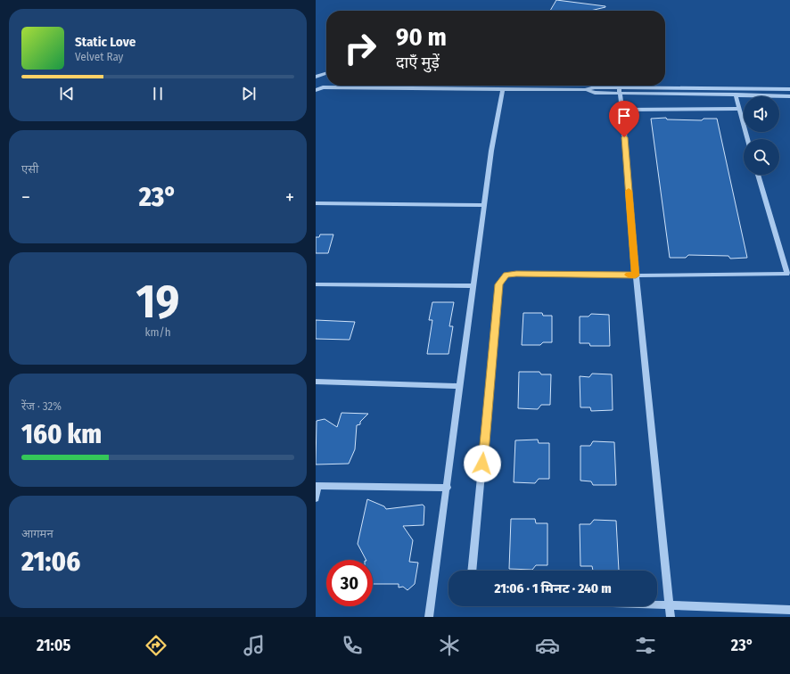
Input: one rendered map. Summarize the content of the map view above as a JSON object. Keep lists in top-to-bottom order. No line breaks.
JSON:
{"page":{"turn":["90 m","दाएँ मुड़ें"],"song":["Static Love","Velvet Ray"],"tile":["एसी",["19","km/h"],["रेंज · 32%","160 km"],["आगमन","21:06"]],"heat":["−","23°","+"],"limit":"30","trip":"21:06 · 1 मिनट · 240 m","tabs":["21:05","23°"]}}
